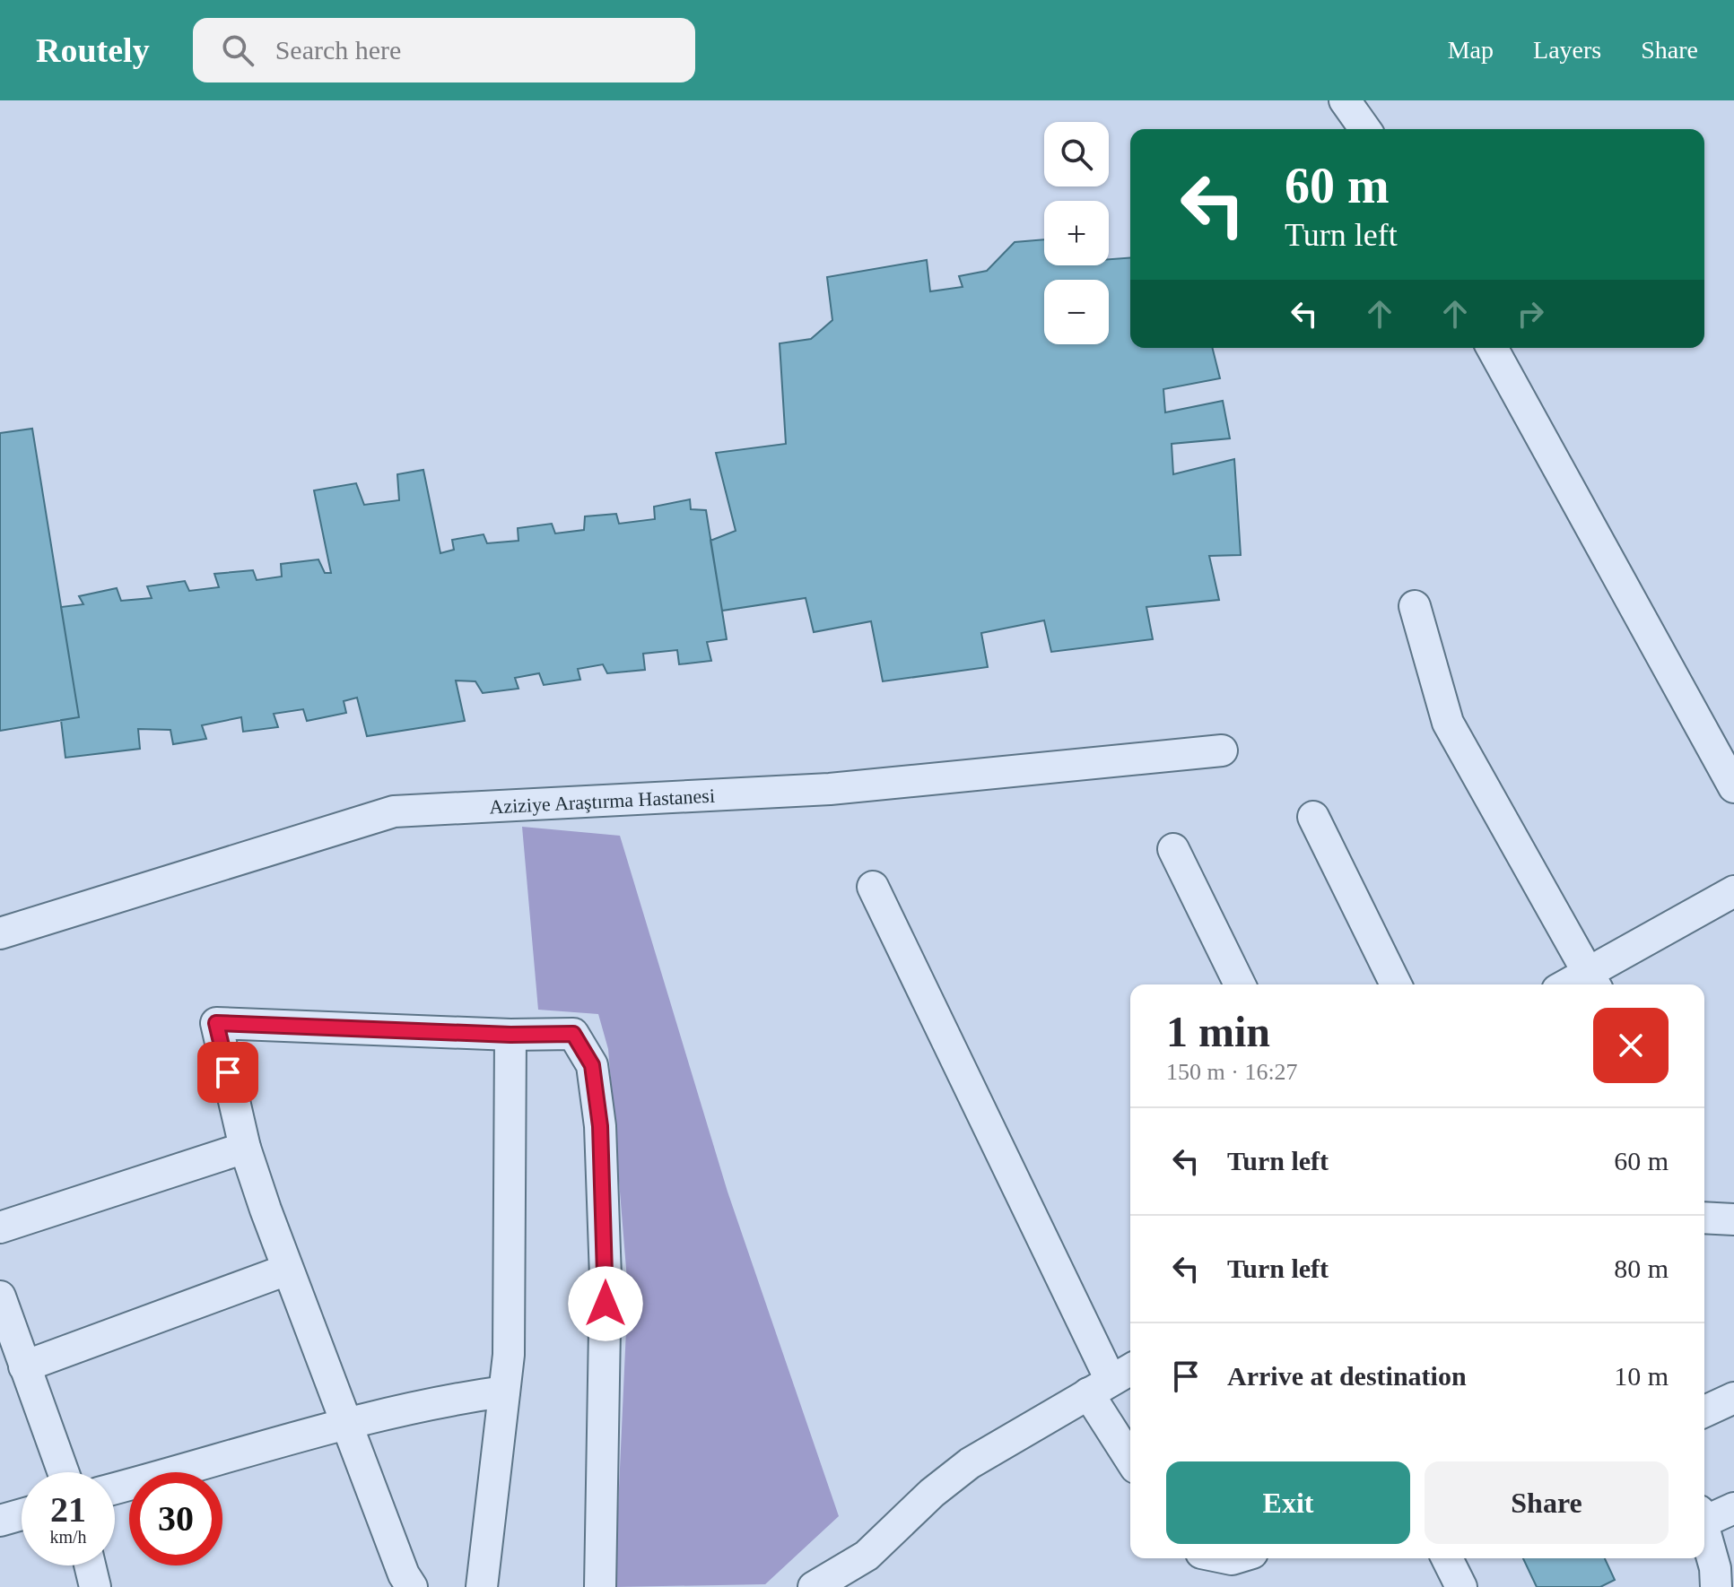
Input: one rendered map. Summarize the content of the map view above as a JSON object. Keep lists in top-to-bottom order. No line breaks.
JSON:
{"streets":{"street":["Aziziye Araştırma Hastanesi"]},"page":{"header":"Routely","search":"Search here","nav":["Map","Layers","Share"],"map_buttons":["+","−"],"turn":["60 m","Turn left"],"heading":["1 min","150 m · 16:27"],"list":[{"name":"Turn left","value":"60 m"},{"name":"Turn left","value":"80 m"},{"name":"Arrive at destination","value":"10 m"}],"buttons":["Exit","Share"],"speed":"21 km/h","limit":"30"}}
